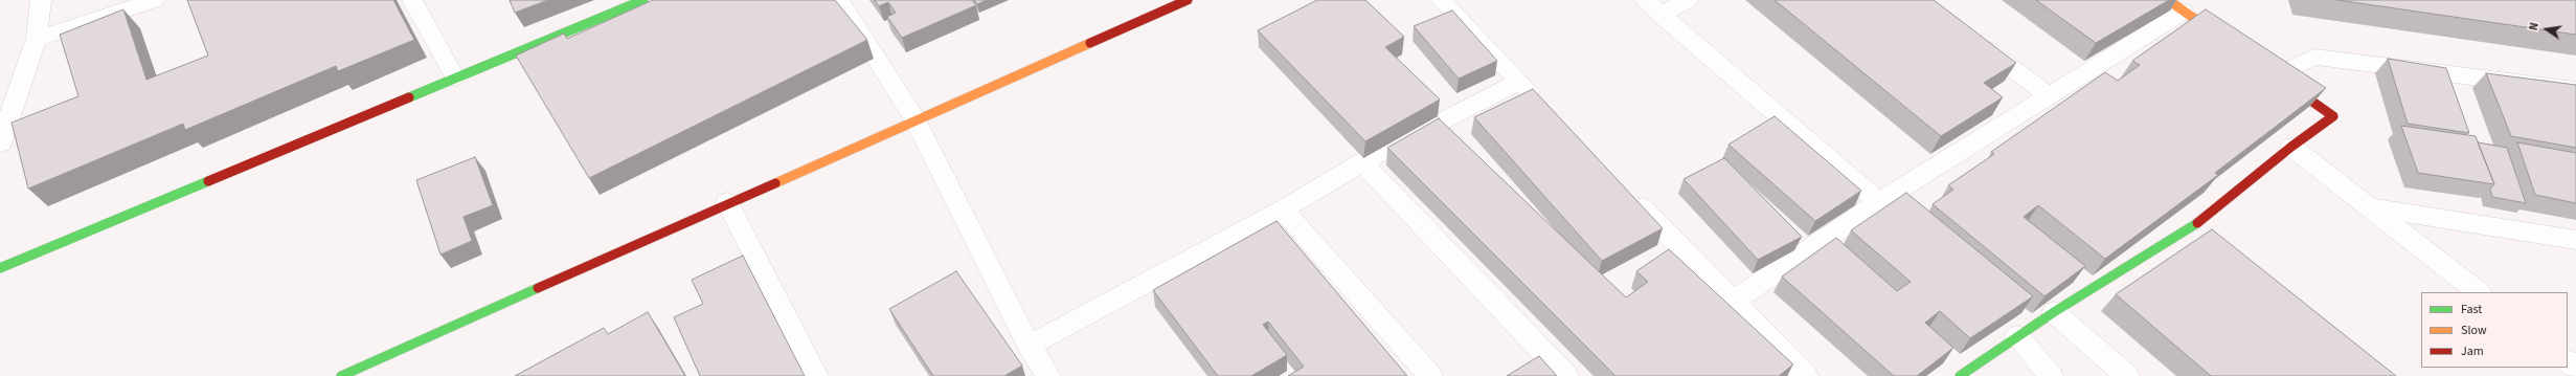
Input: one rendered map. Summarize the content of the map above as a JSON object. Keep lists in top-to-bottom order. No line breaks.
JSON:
{"legend":["Fast","Slow","Jam"],"north":"left"}
